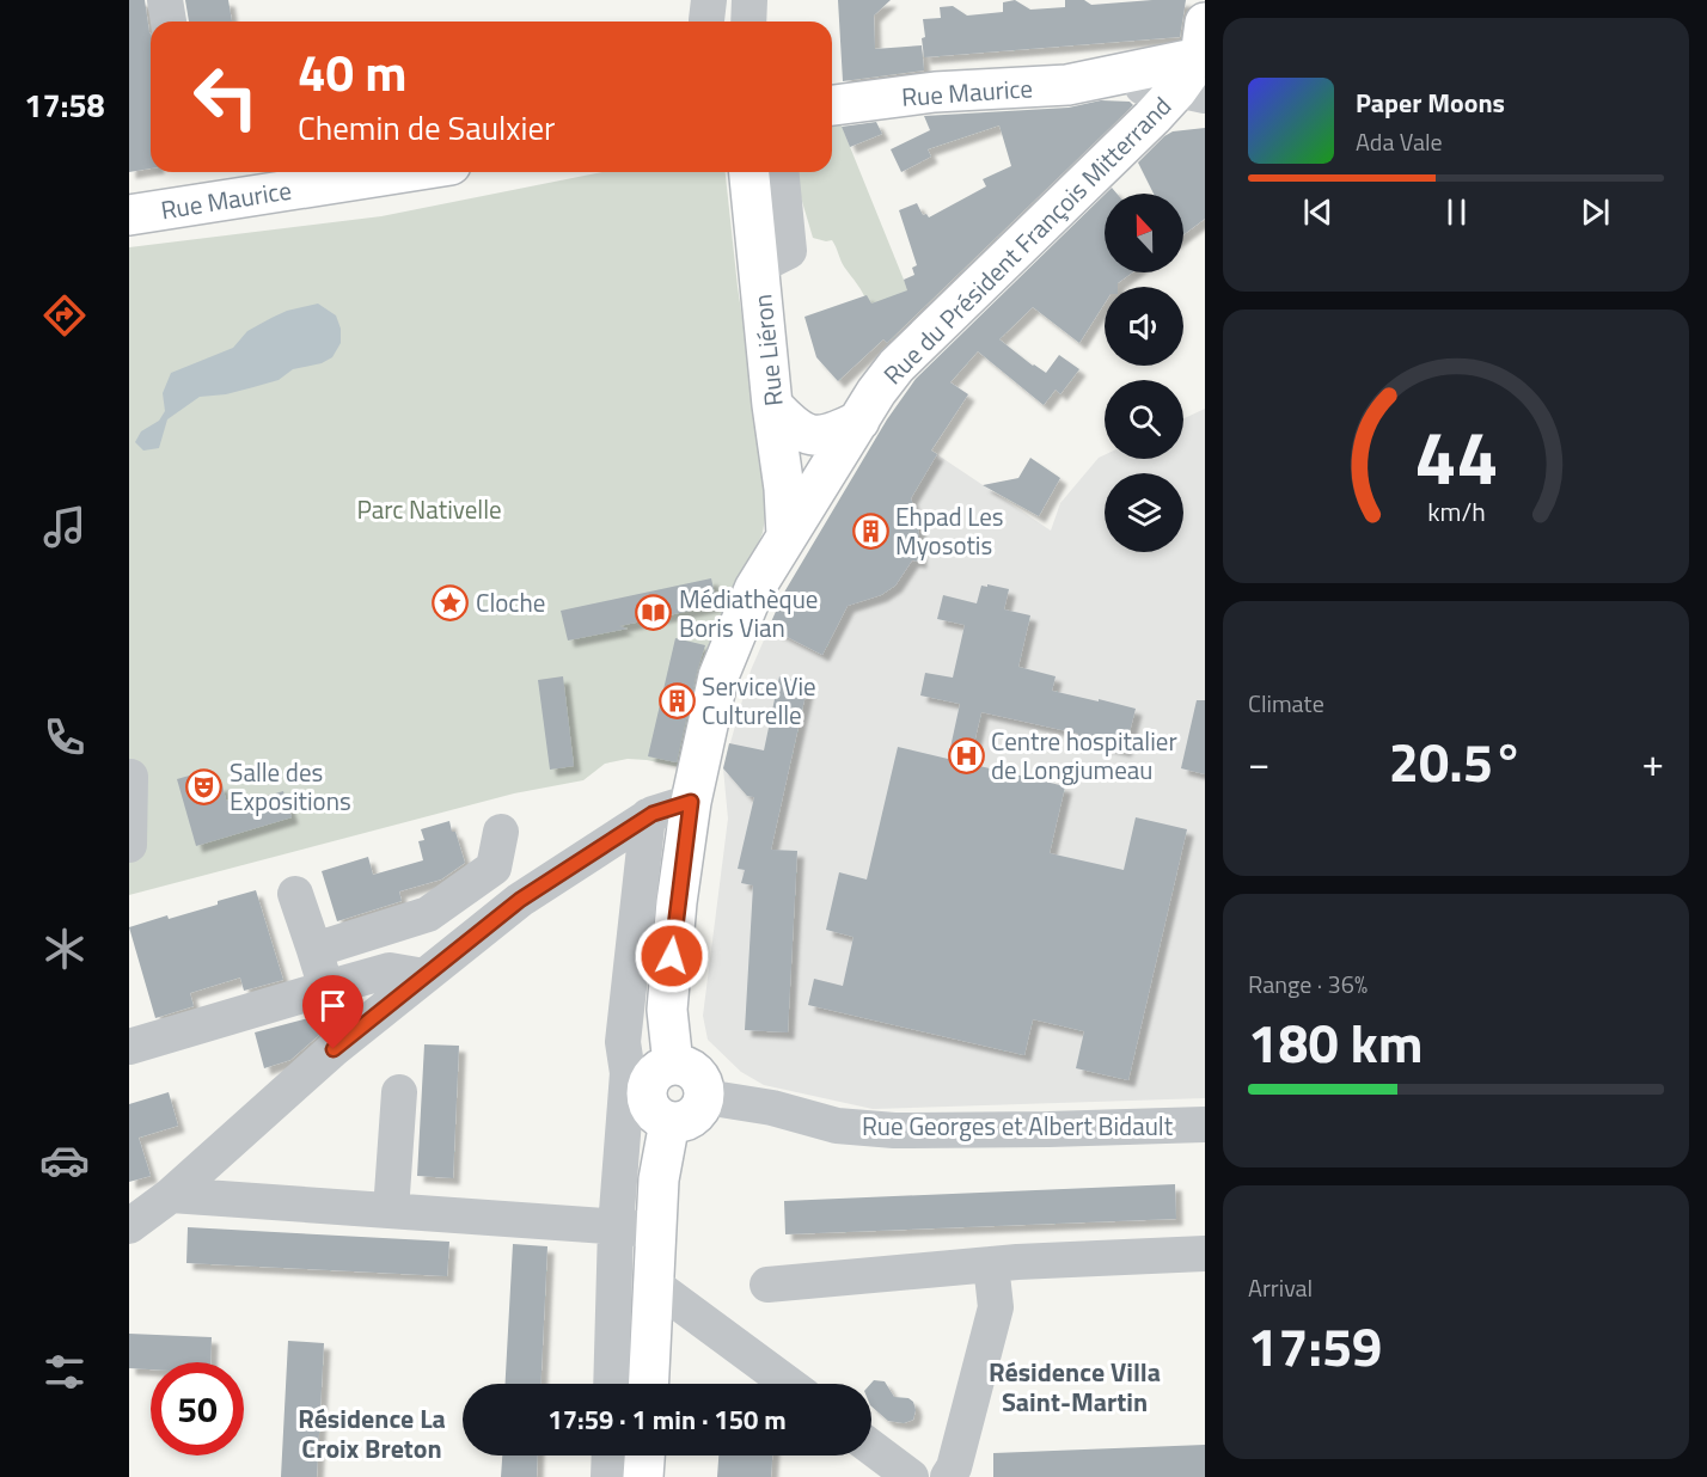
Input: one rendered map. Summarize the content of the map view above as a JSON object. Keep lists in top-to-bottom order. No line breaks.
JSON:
{"streets":{"main road":["Rue Maurice","Rue du Président François Mitterrand","Rue Liéron"],"street":["Rue Georges et Albert Bidault"]},"crossings":[["Rue Maurice","Rue du Président François Mitterrand"],["Rue du Président François Mitterrand","Rue Liéron"],["Rue du Président François Mitterrand","Rue Georges et Albert Bidault"]],"districts":["Résidence Villa Saint-Martin","Résidence La Croix Breton"],"parks":["Parc Nativelle"],"places":{"building":["Ehpad Les Myosotis","Service Vie Culturelle"],"place":["Cloche"],"library":["Médiathèque Boris Vian"],"hospital":["Centre hospitalier de Longjumeau"],"theatre":["Salle des Expositions"]},"north":"top","page":{"tabs":"17:58","turn":["40 m","Chemin de Saulxier"],"song":["Paper Moons","Ada Vale"],"tile":["Climate",["Range · 36%","180 km"],["Arrival","17:59"]],"heat":["−","20.5°","+"],"limit":"50","trip":"17:59 · 1 min · 150 m","gauge":["44","km/h"]}}
